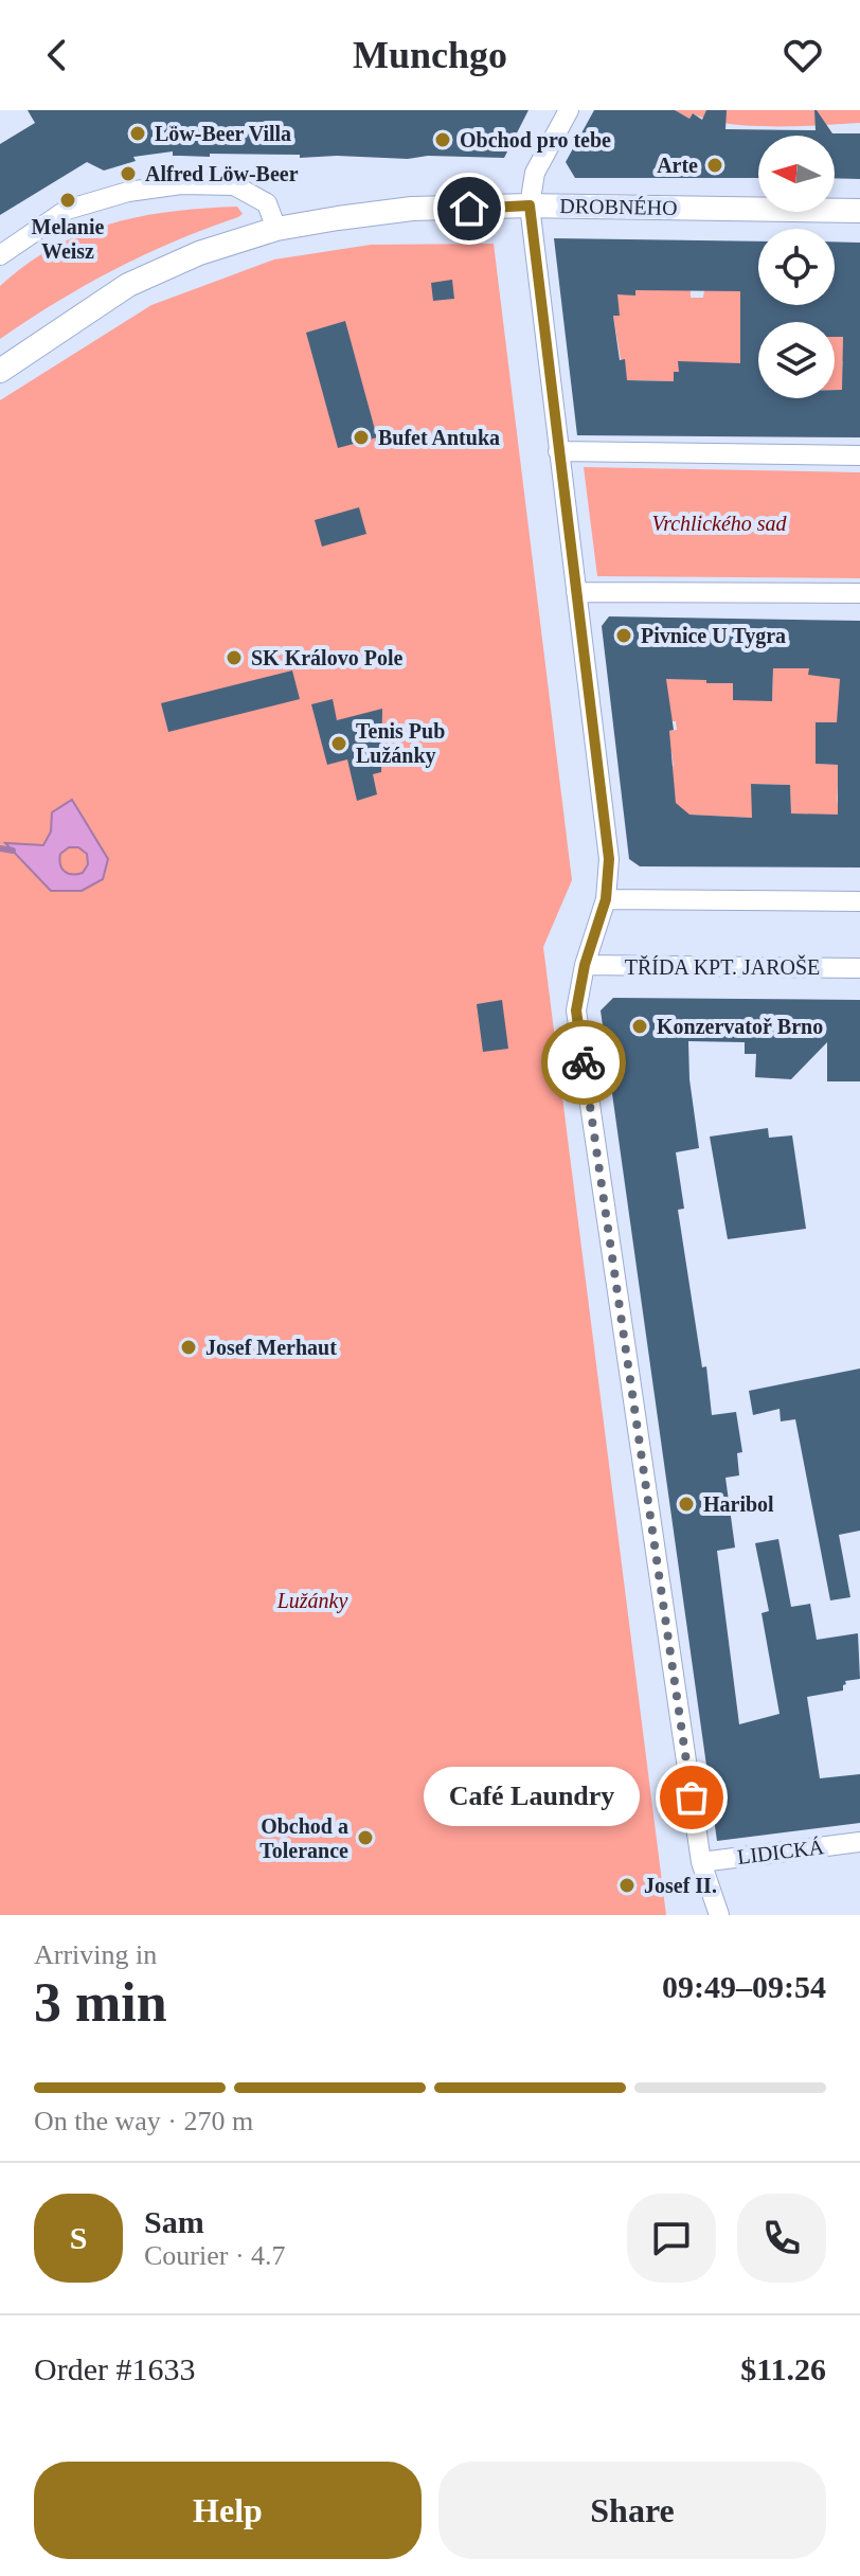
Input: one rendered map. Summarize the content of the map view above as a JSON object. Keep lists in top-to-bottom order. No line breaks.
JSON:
{"streets":{"street":["DROBNÉHO","TŘÍDA KPT. JAROŠE","LIDICKÁ"]},"parks":["Vrchlického sad","Lužánky"],"places":["Löw-Beer Villa","Obchod pro tebe","Arte","Alfred Löw-Beer","Melanie Weisz","Bufet Antuka","Pivnice U Tygra","SK Královo Pole","Tenis Pub Lužánky","Konzervatoř Brno","Josef Merhaut","Haribol","Café Laundry","Obchod a Tolerance","Josef II."],"north":"left","page":{"header":"Munchgo","bubble":"Café Laundry","heading":["3 min","Arriving in","09:49–09:54"],"panel":["Sam","Courier · 4.7","Order #1633","$11.26"],"bar":"On the way · 270 m","round":"S","buttons":["Help","Share"]}}
